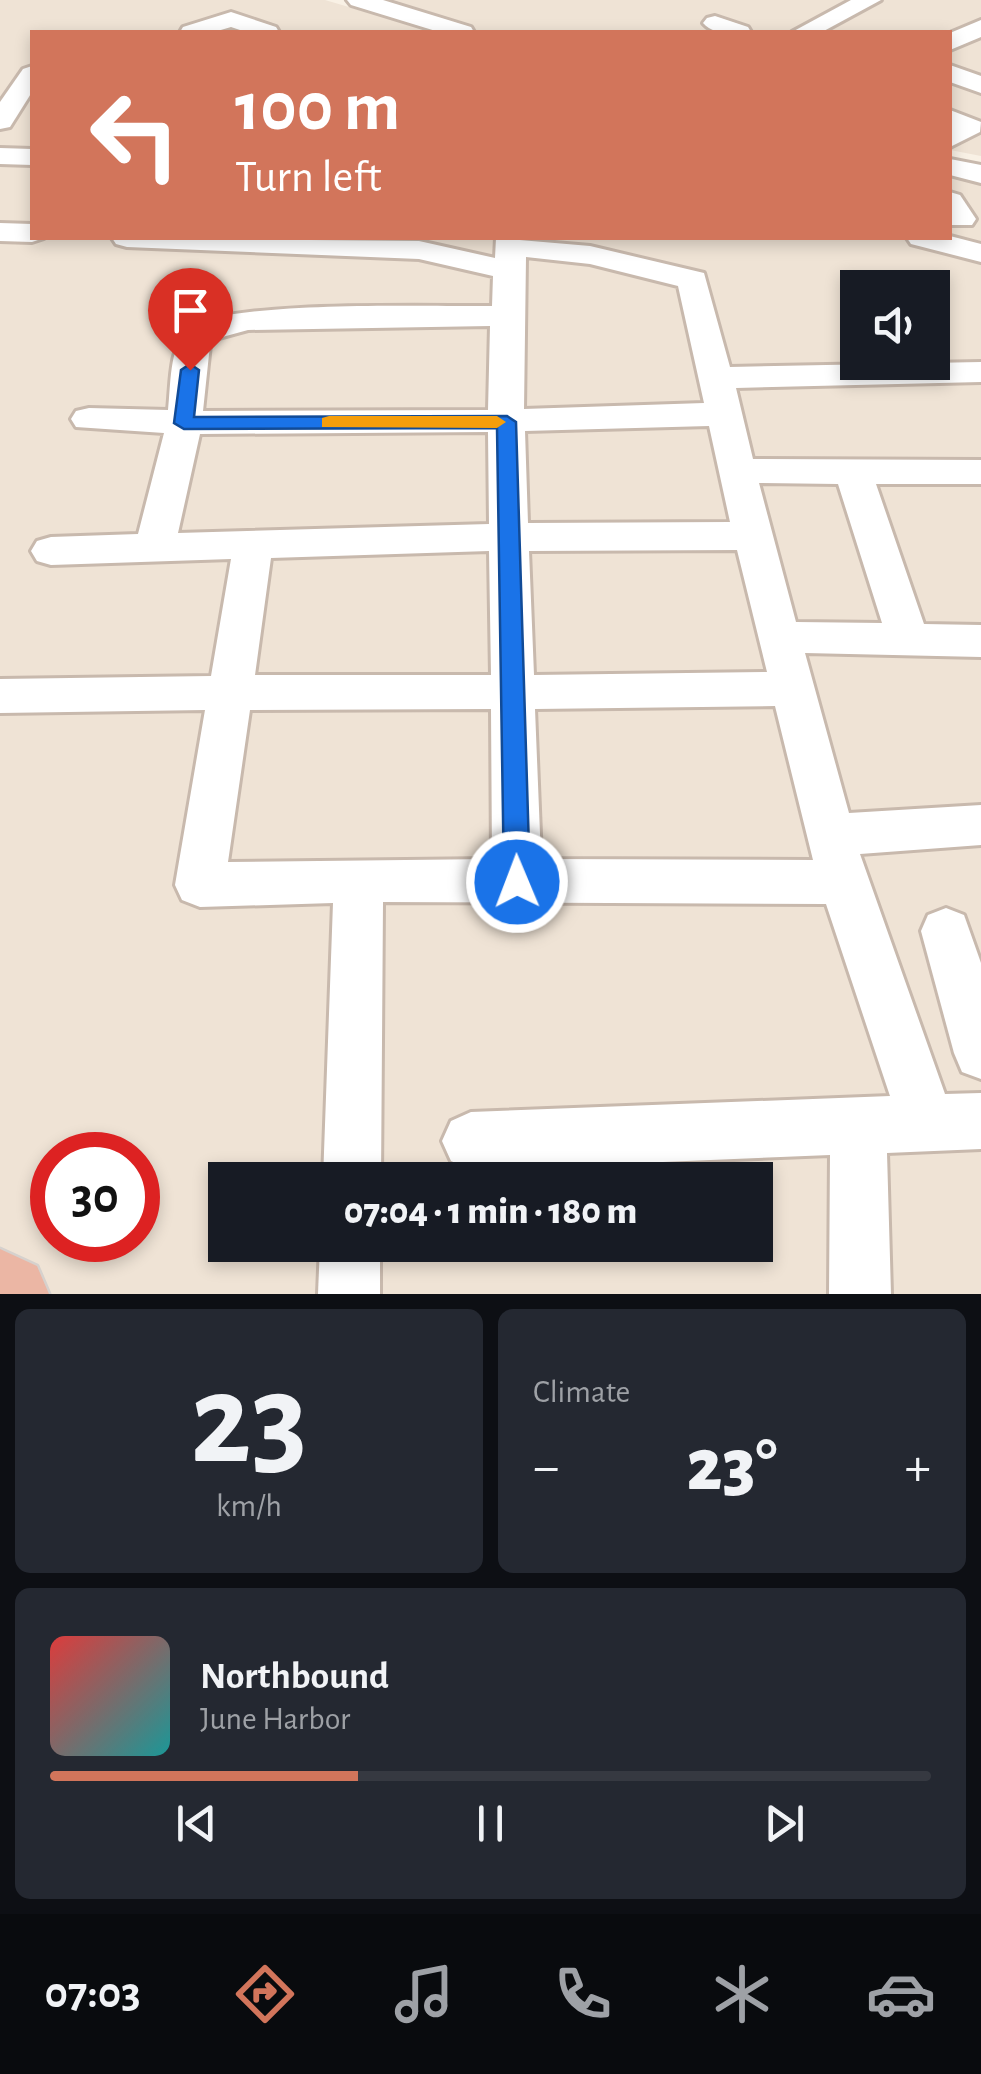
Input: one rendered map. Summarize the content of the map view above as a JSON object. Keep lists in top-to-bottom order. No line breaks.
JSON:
{"page":{"turn":["100 m","Turn left"],"limit":"30","trip":"07:04 · 1 min · 180 m","tile":[["23","km/h"],"Climate"],"heat":["−","23°","+"],"song":["Northbound","June Harbor"],"tabs":"07:03"}}
